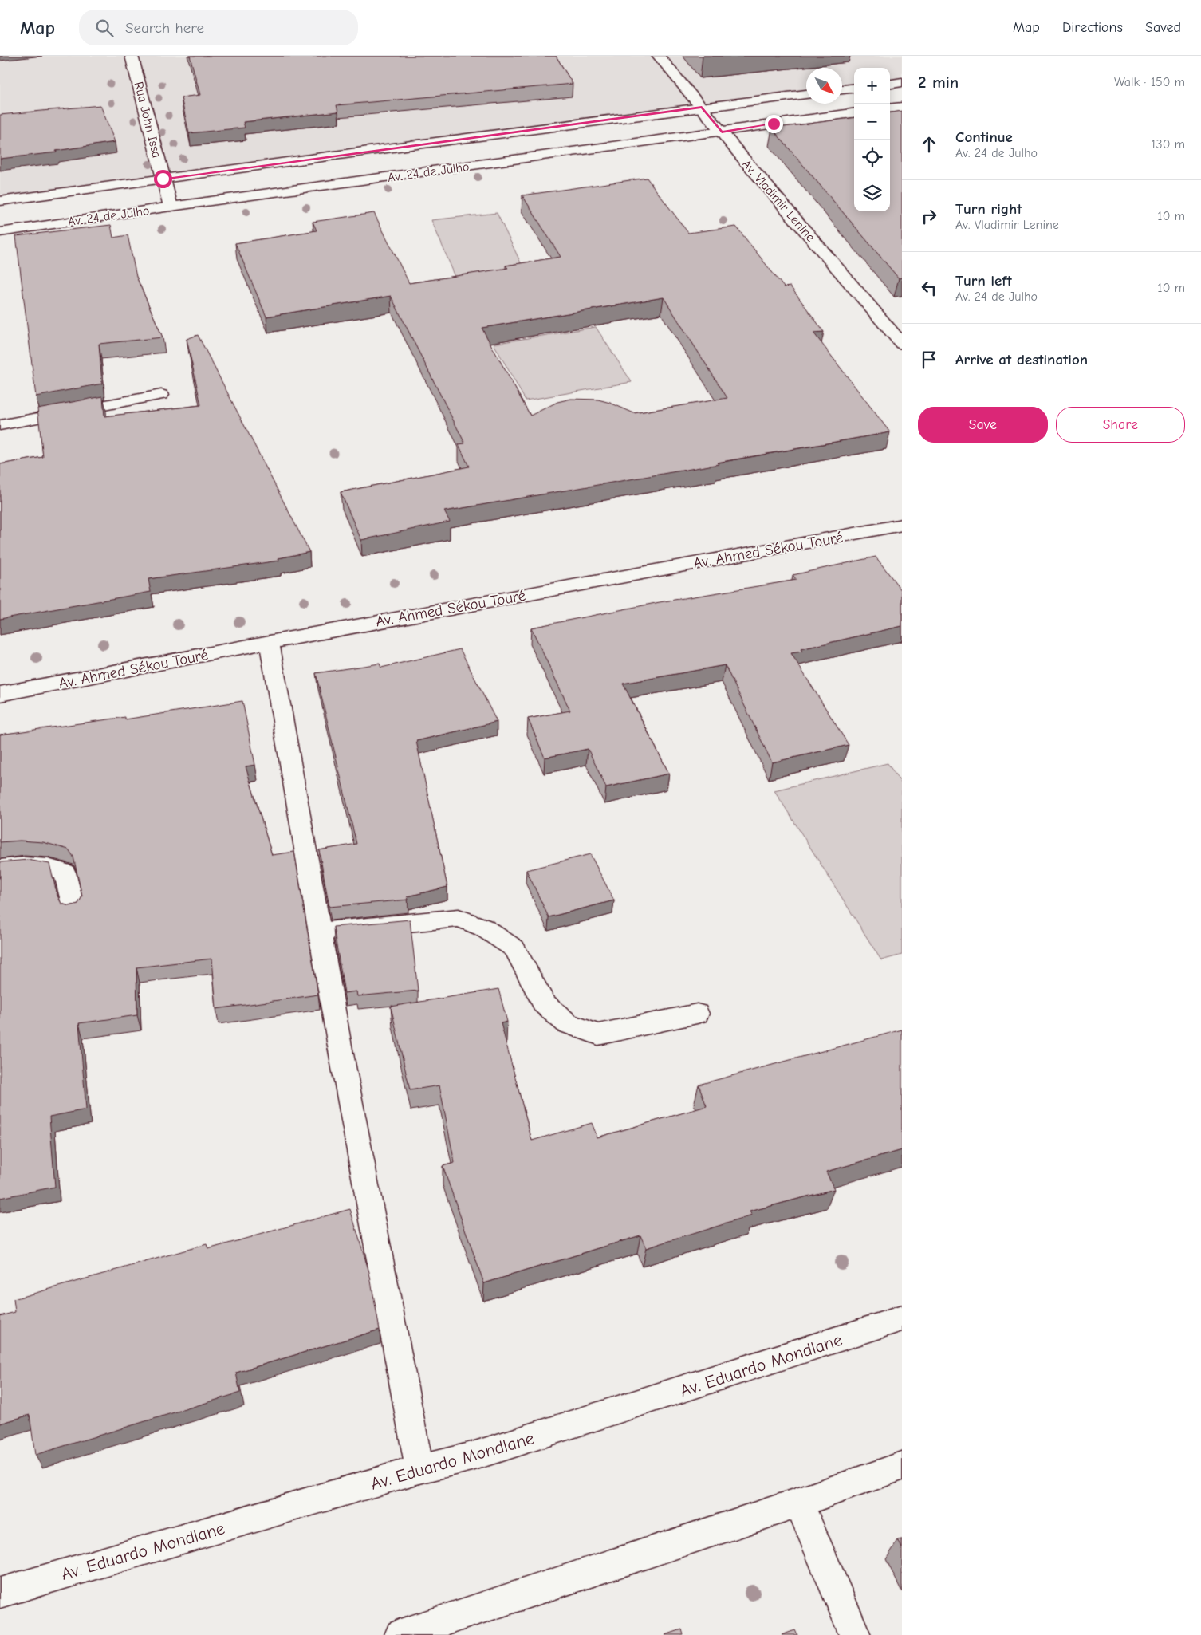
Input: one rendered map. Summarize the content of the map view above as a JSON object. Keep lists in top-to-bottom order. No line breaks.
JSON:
{"streets":{"main road":["Rua John Issa","Av. 24 de Julho","Av. Vladimir Lenine","Av. Ahmed Sékou Touré","Av. Eduardo Mondlane"]},"crossings":[["Rua John Issa","Av. 24 de Julho"],["Av. 24 de Julho","Av. Vladimir Lenine"]],"north":"bottom right","page":{"header":"Map","search":"Search here","nav":["Map","Directions","Saved"],"heading":["2 min","Walk · 150 m"],"map_buttons":["+","−"],"list":[["Continue","Av. 24 de Julho","130 m"],["Turn right","Av. Vladimir Lenine","10 m"],["Turn left","Av. 24 de Julho","10 m"],"Arrive at destination"],"buttons":["Save","Share"]}}
